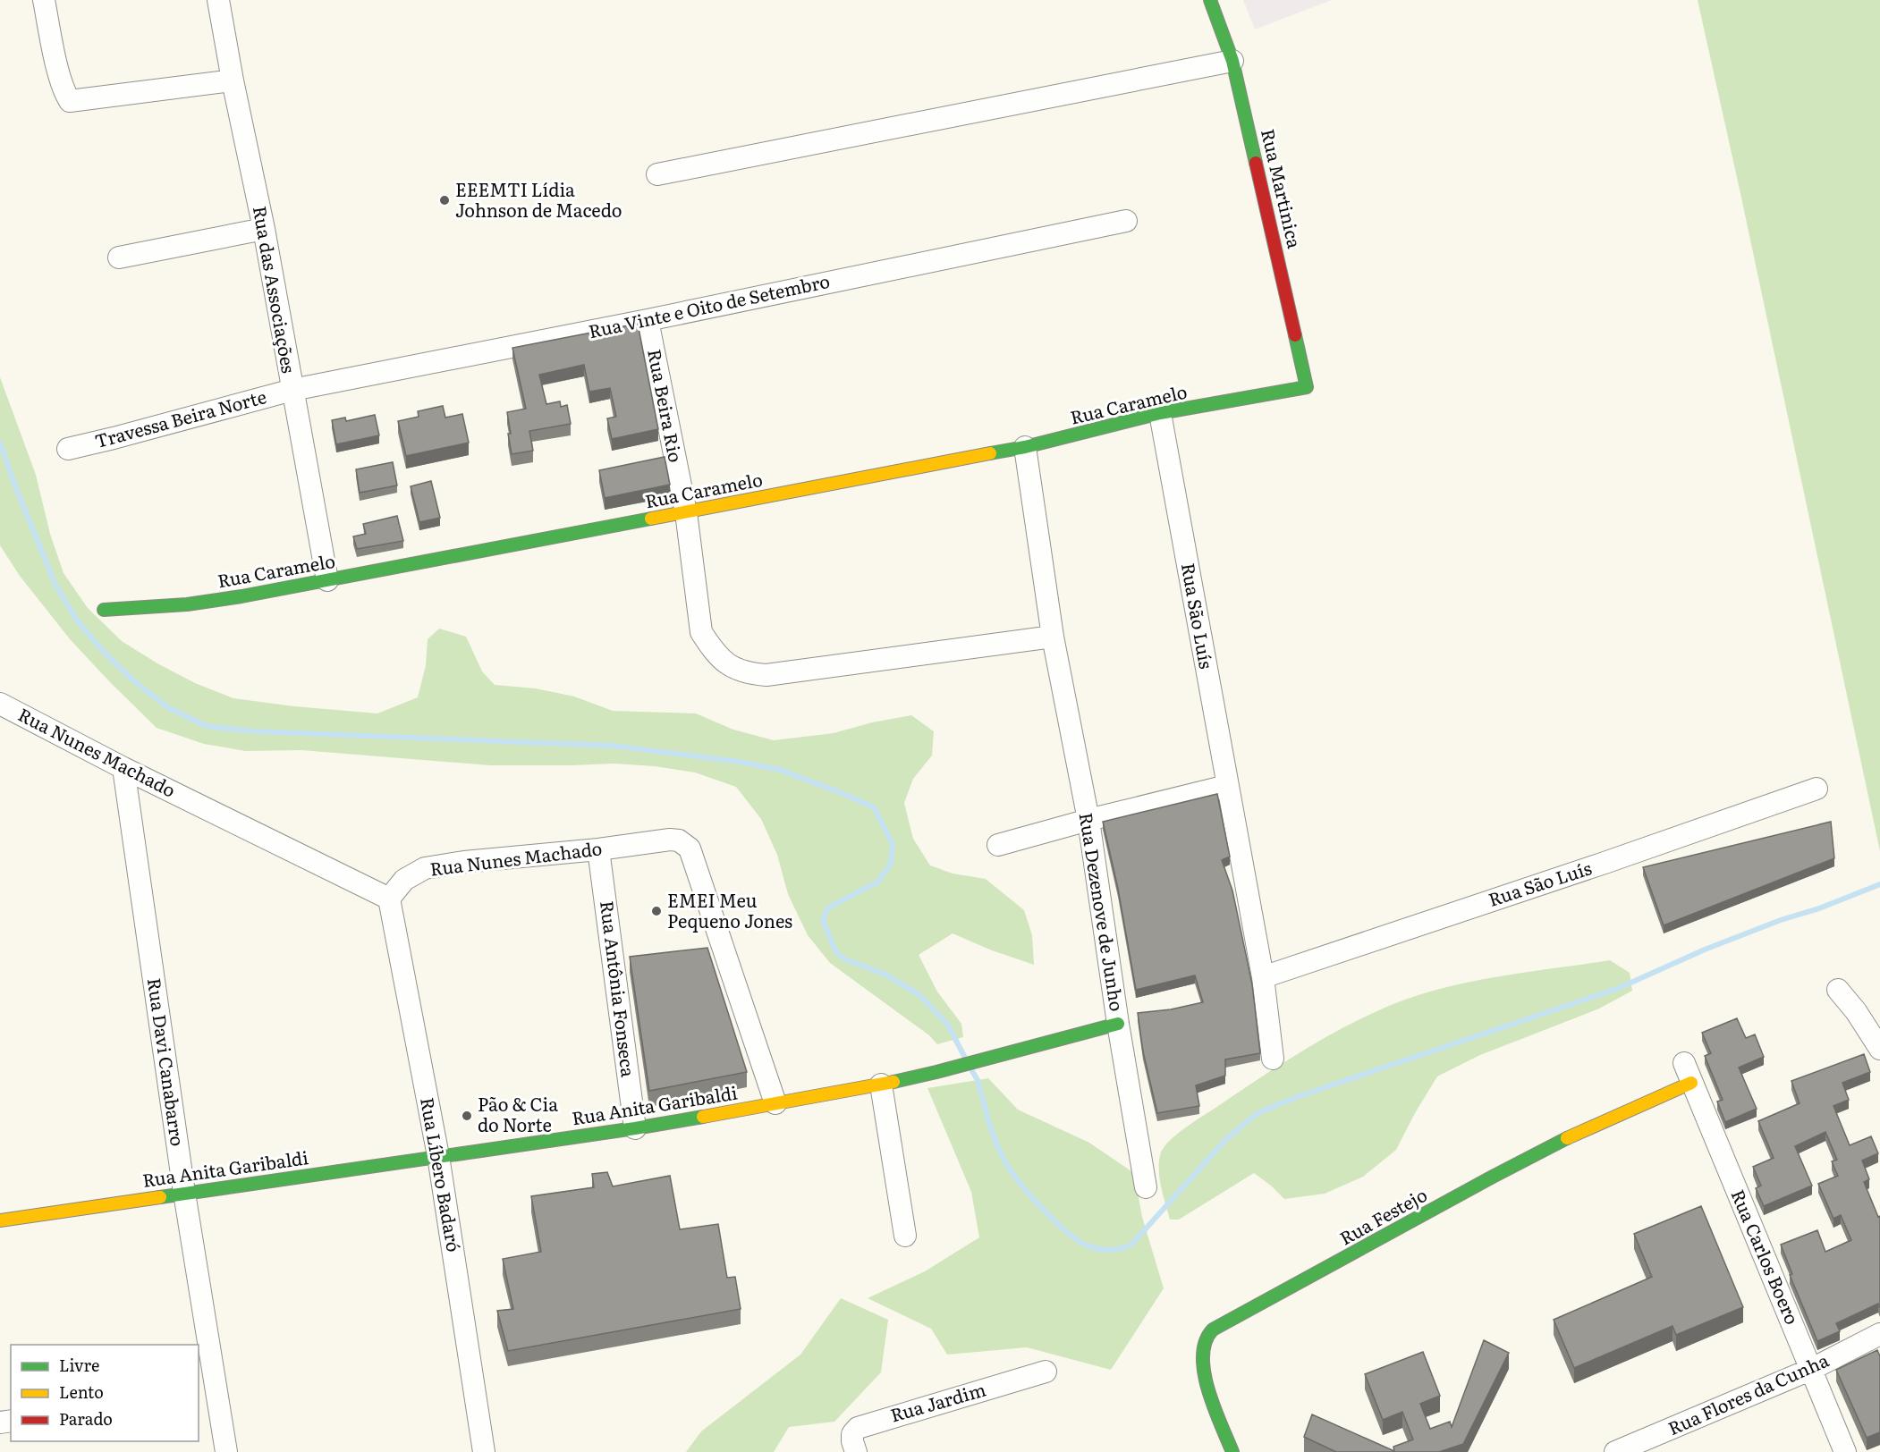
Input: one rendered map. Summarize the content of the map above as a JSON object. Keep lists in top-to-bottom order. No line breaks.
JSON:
{"streets":{"street":["Rua Martinica","Rua das Associações","Rua Vinte e Oito de Setembro","Rua Caramelo","Rua Beira Rio","Travessa Beira Norte","Rua São Luís","Rua Nunes Machado","Rua Dezenove de Junho","Rua Antônia Fonseca","Rua Davi Canabarro","Rua Anita Garibaldi","Rua Líbero Badaró","Rua Festejo","Rua Carlos Boero","Rua Flores da Cunha","Rua Jardim"]},"crossings":[["Rua Martinica","Rua Caramelo"],["Rua das Associações","Rua Vinte e Oito de Setembro"],["Rua das Associações","Rua Caramelo"],["Rua das Associações","Travessa Beira Norte"],["Rua Vinte e Oito de Setembro","Rua Beira Rio"],["Rua Vinte e Oito de Setembro","Travessa Beira Norte"],["Rua Caramelo","Rua Beira Rio"],["Rua Caramelo","Rua São Luís"],["Rua Caramelo","Rua Dezenove de Junho"],["Rua Beira Rio","Rua Dezenove de Junho"],["Rua Nunes Machado","Rua Antônia Fonseca"],["Rua Nunes Machado","Rua Davi Canabarro"],["Rua Nunes Machado","Rua Anita Garibaldi"],["Rua Nunes Machado","Rua Líbero Badaró"],["Rua Dezenove de Junho","Rua Anita Garibaldi"],["Rua Antônia Fonseca","Rua Anita Garibaldi"],["Rua Davi Canabarro","Rua Anita Garibaldi"],["Rua Anita Garibaldi","Rua Líbero Badaró"],["Rua Festejo","Rua Carlos Boero"],["Rua Carlos Boero","Rua Flores da Cunha"]],"places":["EEEMTI Lídia Johnson de Macedo","EMEI Meu Pequeno Jones","Pão & Cia do Norte"],"legend":["Livre","Lento","Parado"]}
